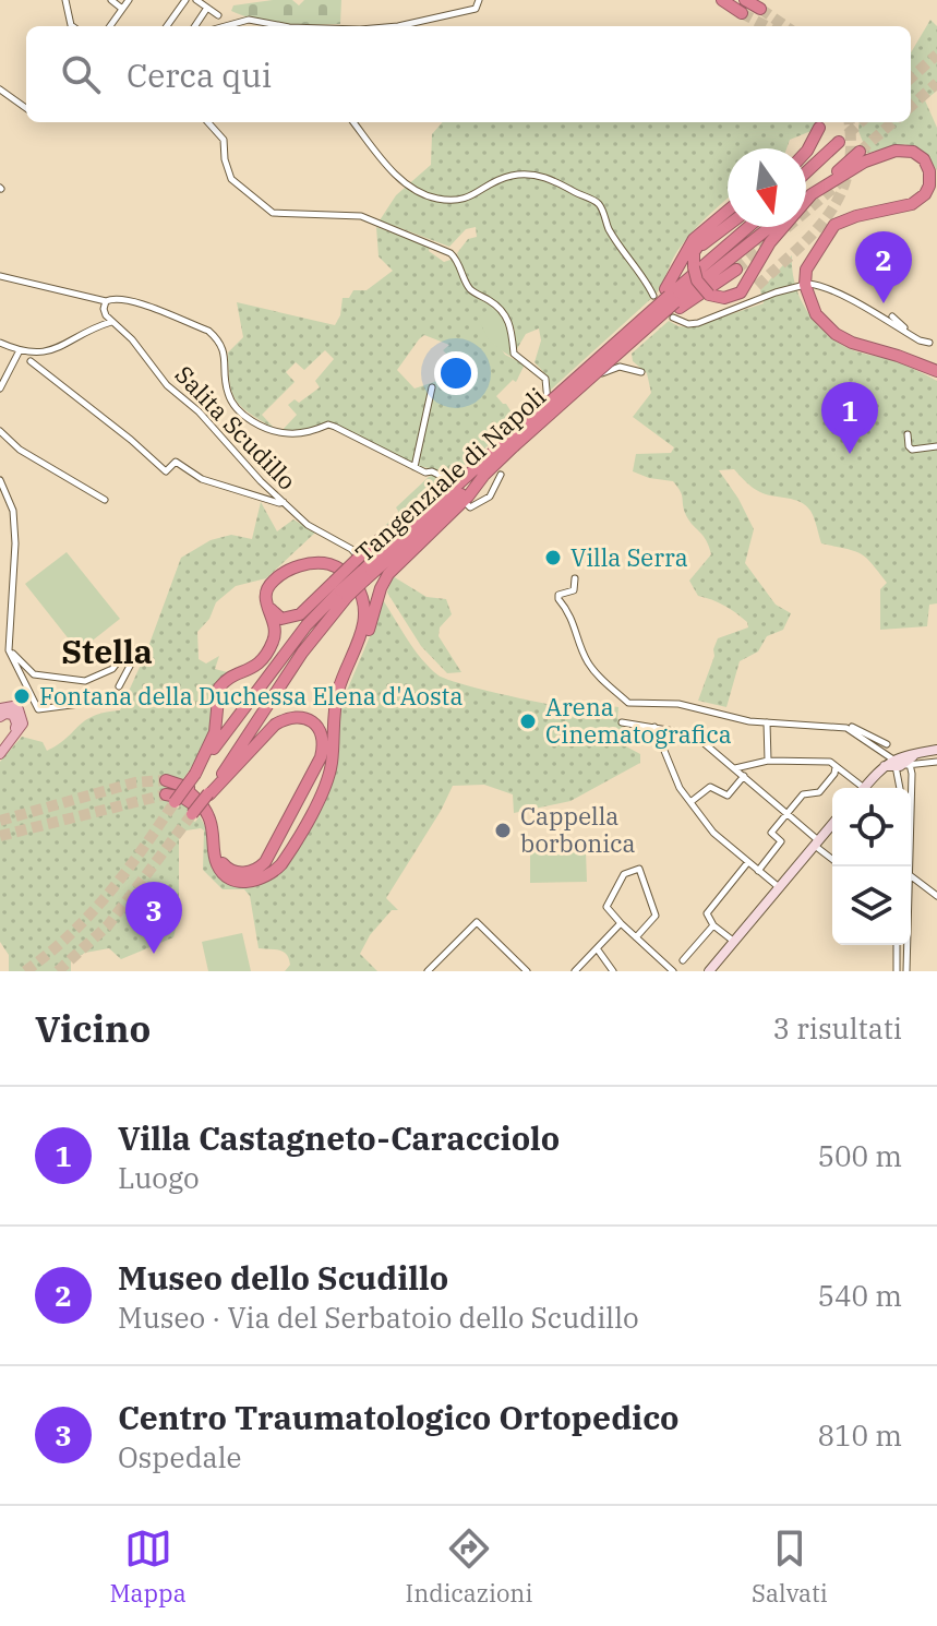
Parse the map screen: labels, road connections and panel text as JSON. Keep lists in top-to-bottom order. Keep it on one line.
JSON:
{"streets":{"highway":["Tangenziale di Napoli"],"street":["Salita Scudillo"]},"crossings":[["Salita Scudillo","Tangenziale di Napoli"]],"districts":["Stella"],"places":["Villa Serra","Fontana della Duchessa Elena d'Aosta","Arena Cinematografica","Cappella borbonica"],"north":"bottom","page":{"search":"Cerca qui","pins":["2","1","3"],"heading":["Vicino","3 risultati"],"list":[{"mark":"1","name":"Villa Castagneto-Caracciolo","note":"Luogo","value":"500 m"},{"mark":"2","name":"Museo dello Scudillo","note":"Museo · Via del Serbatoio dello Scudillo","value":"540 m"},{"mark":"3","name":"Centro Traumatologico Ortopedico","note":"Ospedale","value":"810 m"}],"nav":["Mappa","Indicazioni","Salvati"]}}
